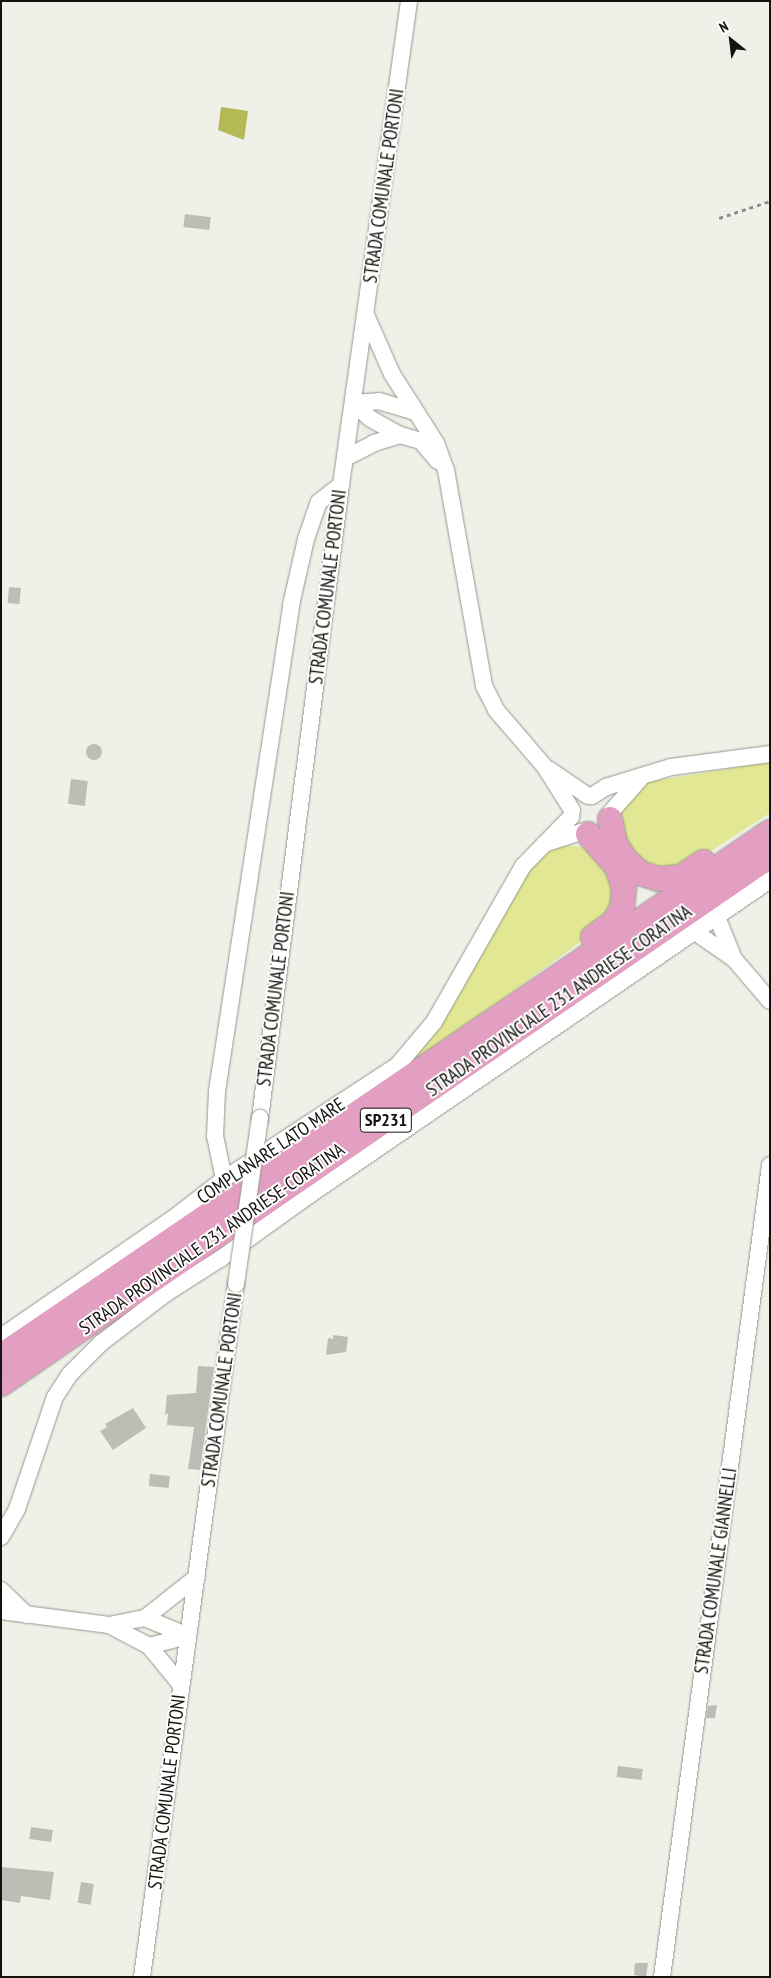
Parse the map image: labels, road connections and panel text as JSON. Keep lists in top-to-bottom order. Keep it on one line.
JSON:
{"streets":{"highway":["STRADA PROVINCIALE 231 ANDRIESE-CORATINA","SP231"],"street":["STRADA COMUNALE PORTONI","COMPLANARE LATO MARE","STRADA COMUNALE GIANNELLI"]},"north":"top left"}
